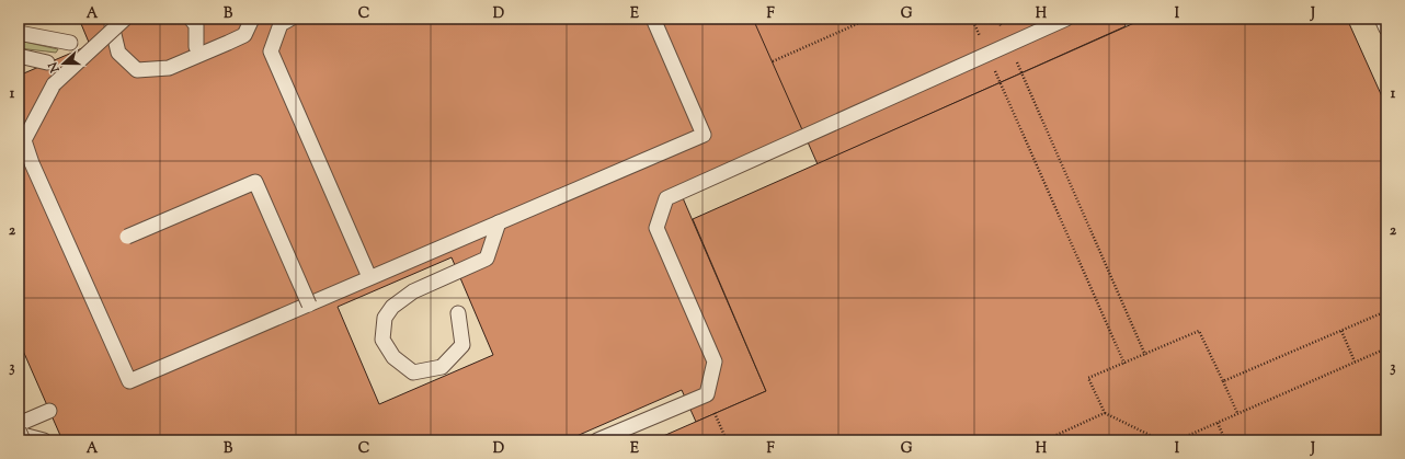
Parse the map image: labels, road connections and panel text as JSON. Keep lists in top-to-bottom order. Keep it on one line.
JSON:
{"north":"left","grid":{"columns":["A","B","C","D","E","F","G","H","I","J"],"rows":["1","2","3"]}}
